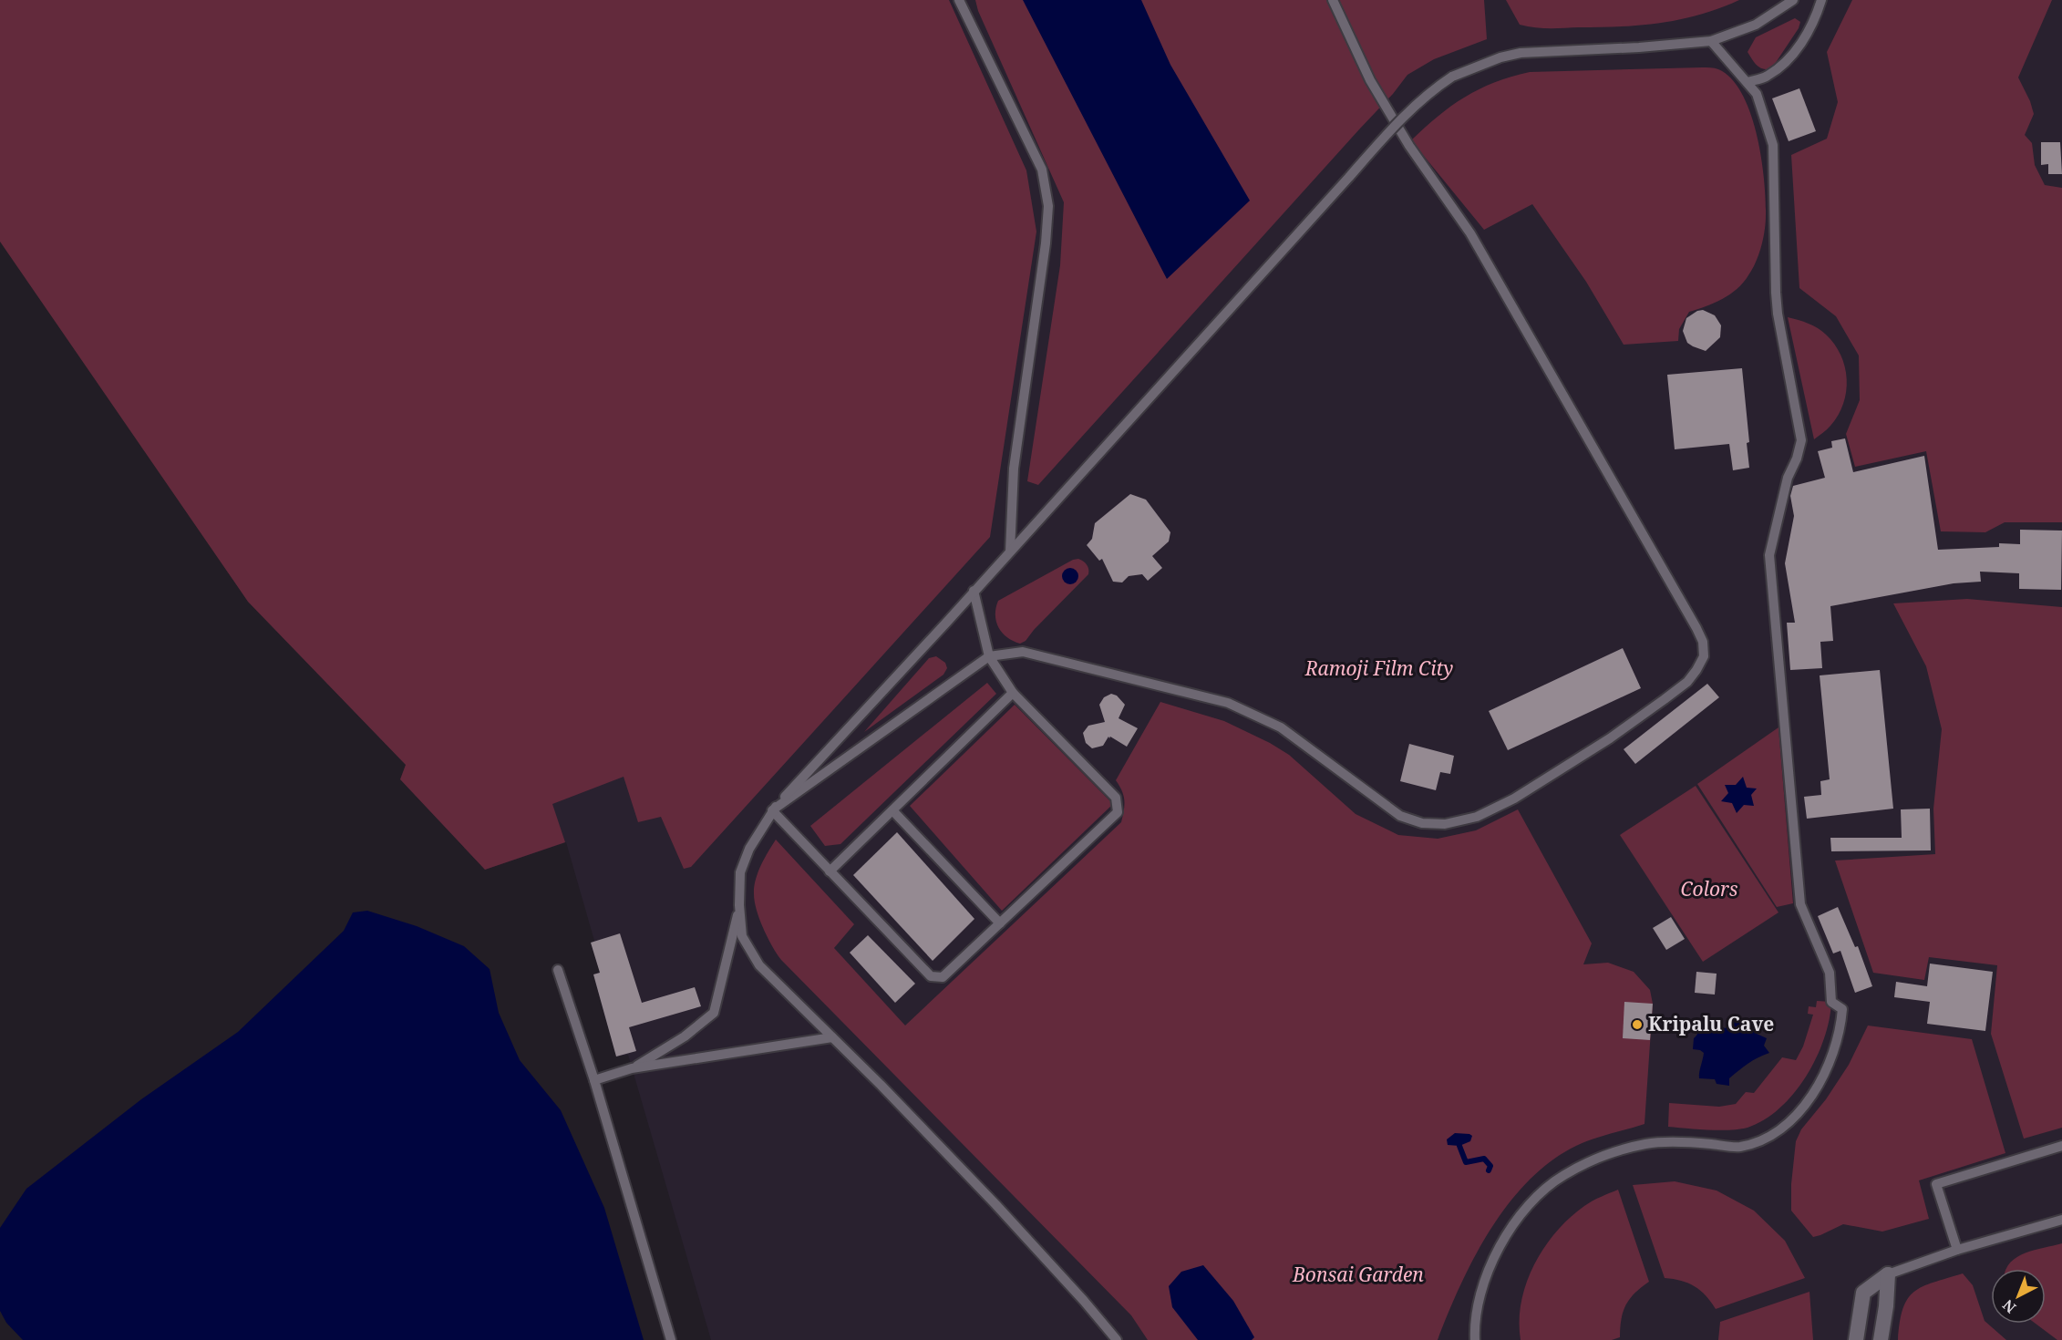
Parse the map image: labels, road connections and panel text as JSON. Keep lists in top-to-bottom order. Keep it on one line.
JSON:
{"parks":["Ramoji Film City","Colors","Bonsai Garden"],"places":["Kripalu Cave"],"north":"bottom left"}
